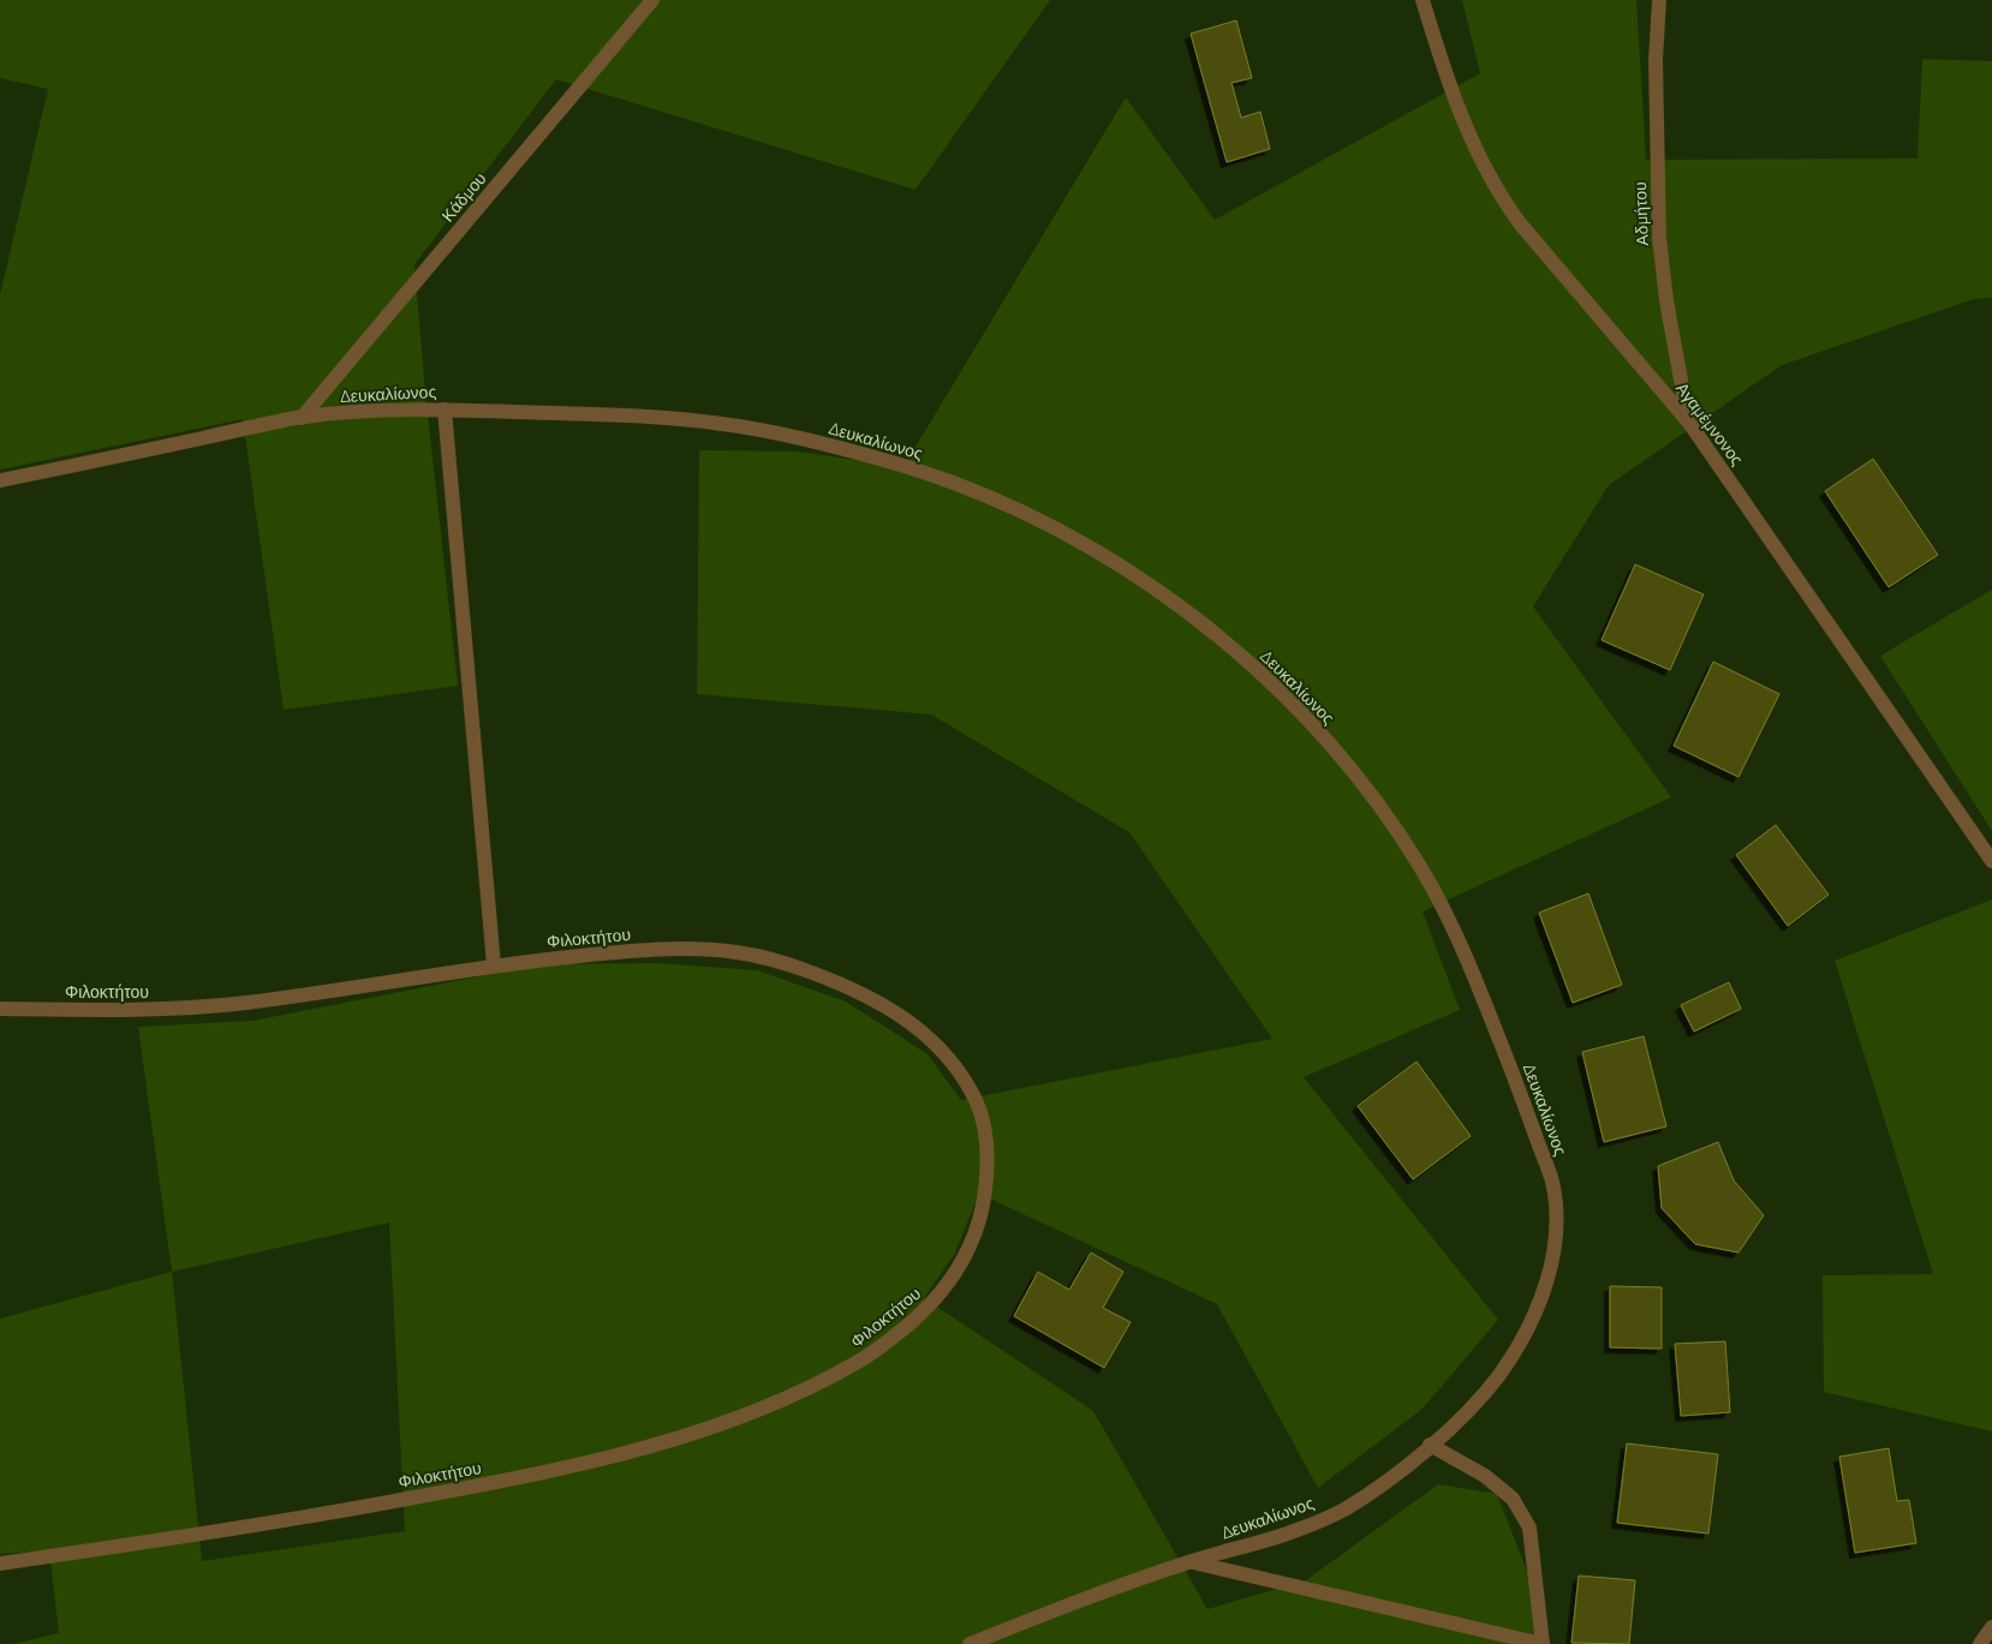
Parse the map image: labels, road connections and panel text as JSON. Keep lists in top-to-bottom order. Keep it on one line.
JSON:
{"streets":{"street":["Κάδμου","Αδμήτου","Δευκαλίωνος","Αγαμέμνονος","Φιλοκτήτου"]},"crossings":[["Κάδμου","Δευκαλίωνος"],["Αδμήτου","Αγαμέμνονος"]]}
